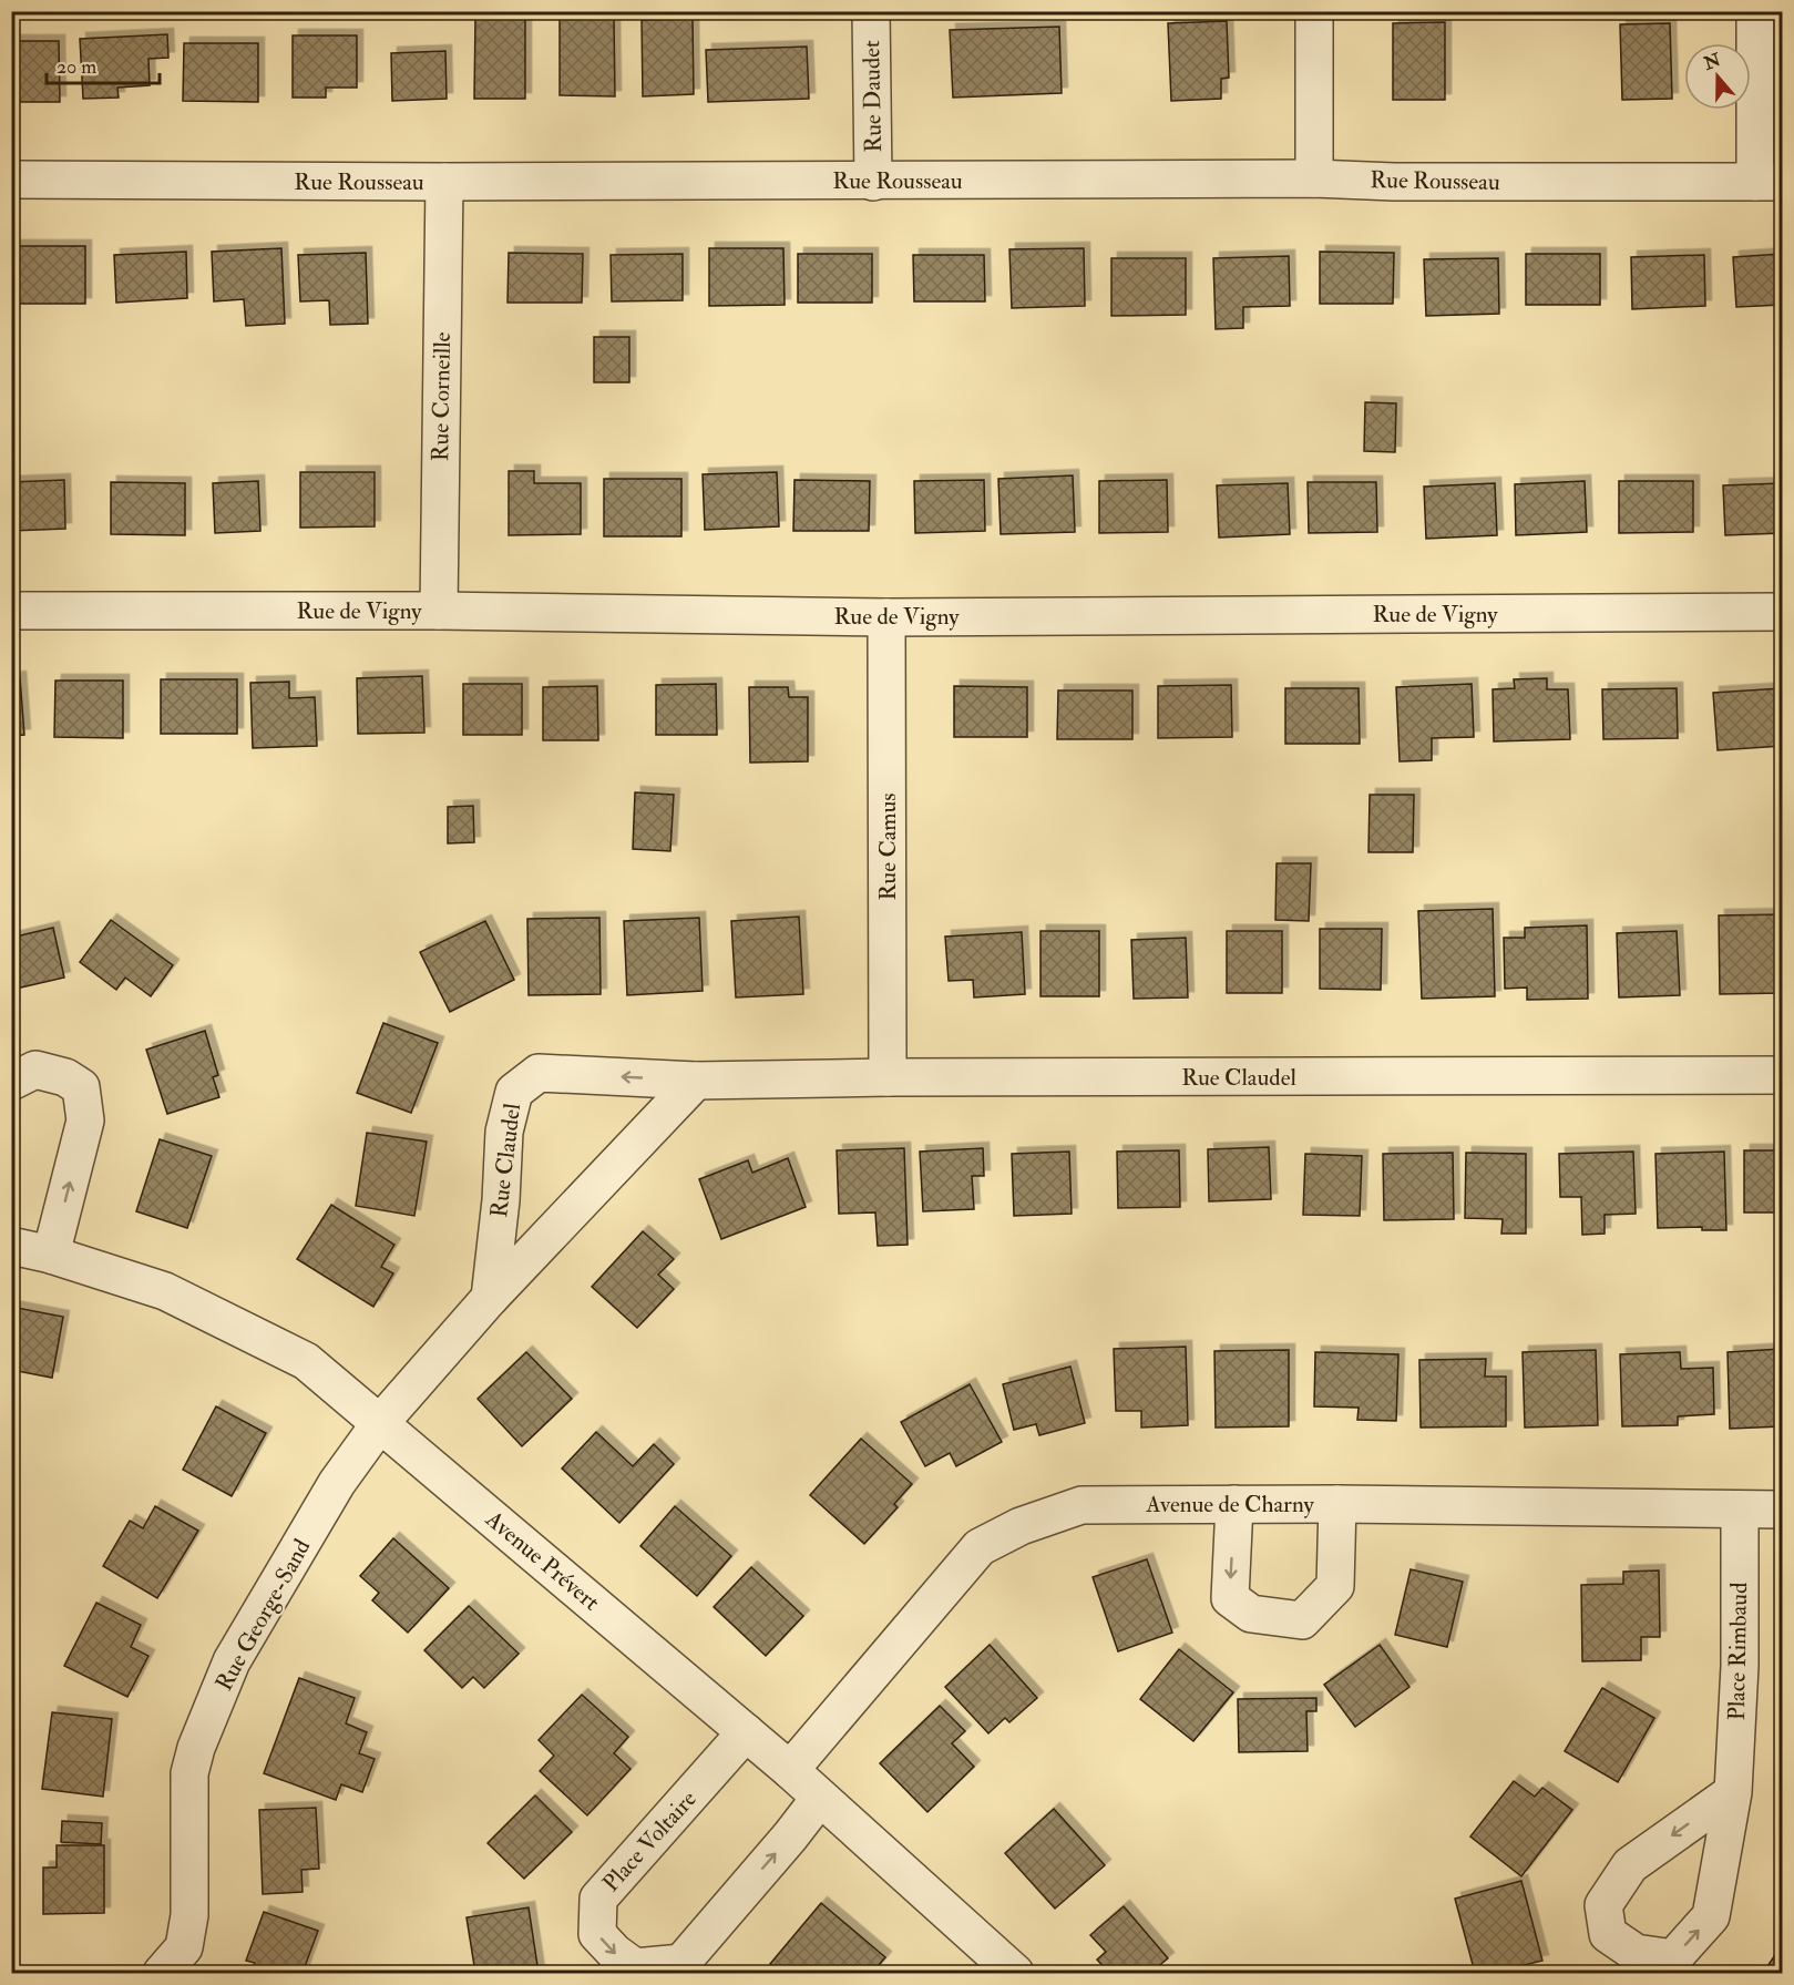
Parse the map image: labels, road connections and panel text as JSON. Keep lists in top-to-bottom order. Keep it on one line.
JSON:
{"streets":{"street":["Rue Daudet","Rue Rousseau","Rue Corneille","Rue de Vigny","Rue Camus","Rue Claudel","Avenue de Charny","Avenue Prévert","Rue George-Sand","Place Rimbaud","Place Voltaire"]},"crossings":[["Rue Daudet","Rue Rousseau"],["Rue Rousseau","Rue Corneille"],["Rue Corneille","Rue de Vigny"],["Rue de Vigny","Rue Camus"],["Rue Camus","Rue Claudel"],["Avenue de Charny","Avenue Prévert"],["Avenue de Charny","Place Rimbaud"],["Avenue Prévert","Rue George-Sand"],["Avenue Prévert","Place Voltaire"]],"scale_bar":"20 m","north":"top"}
